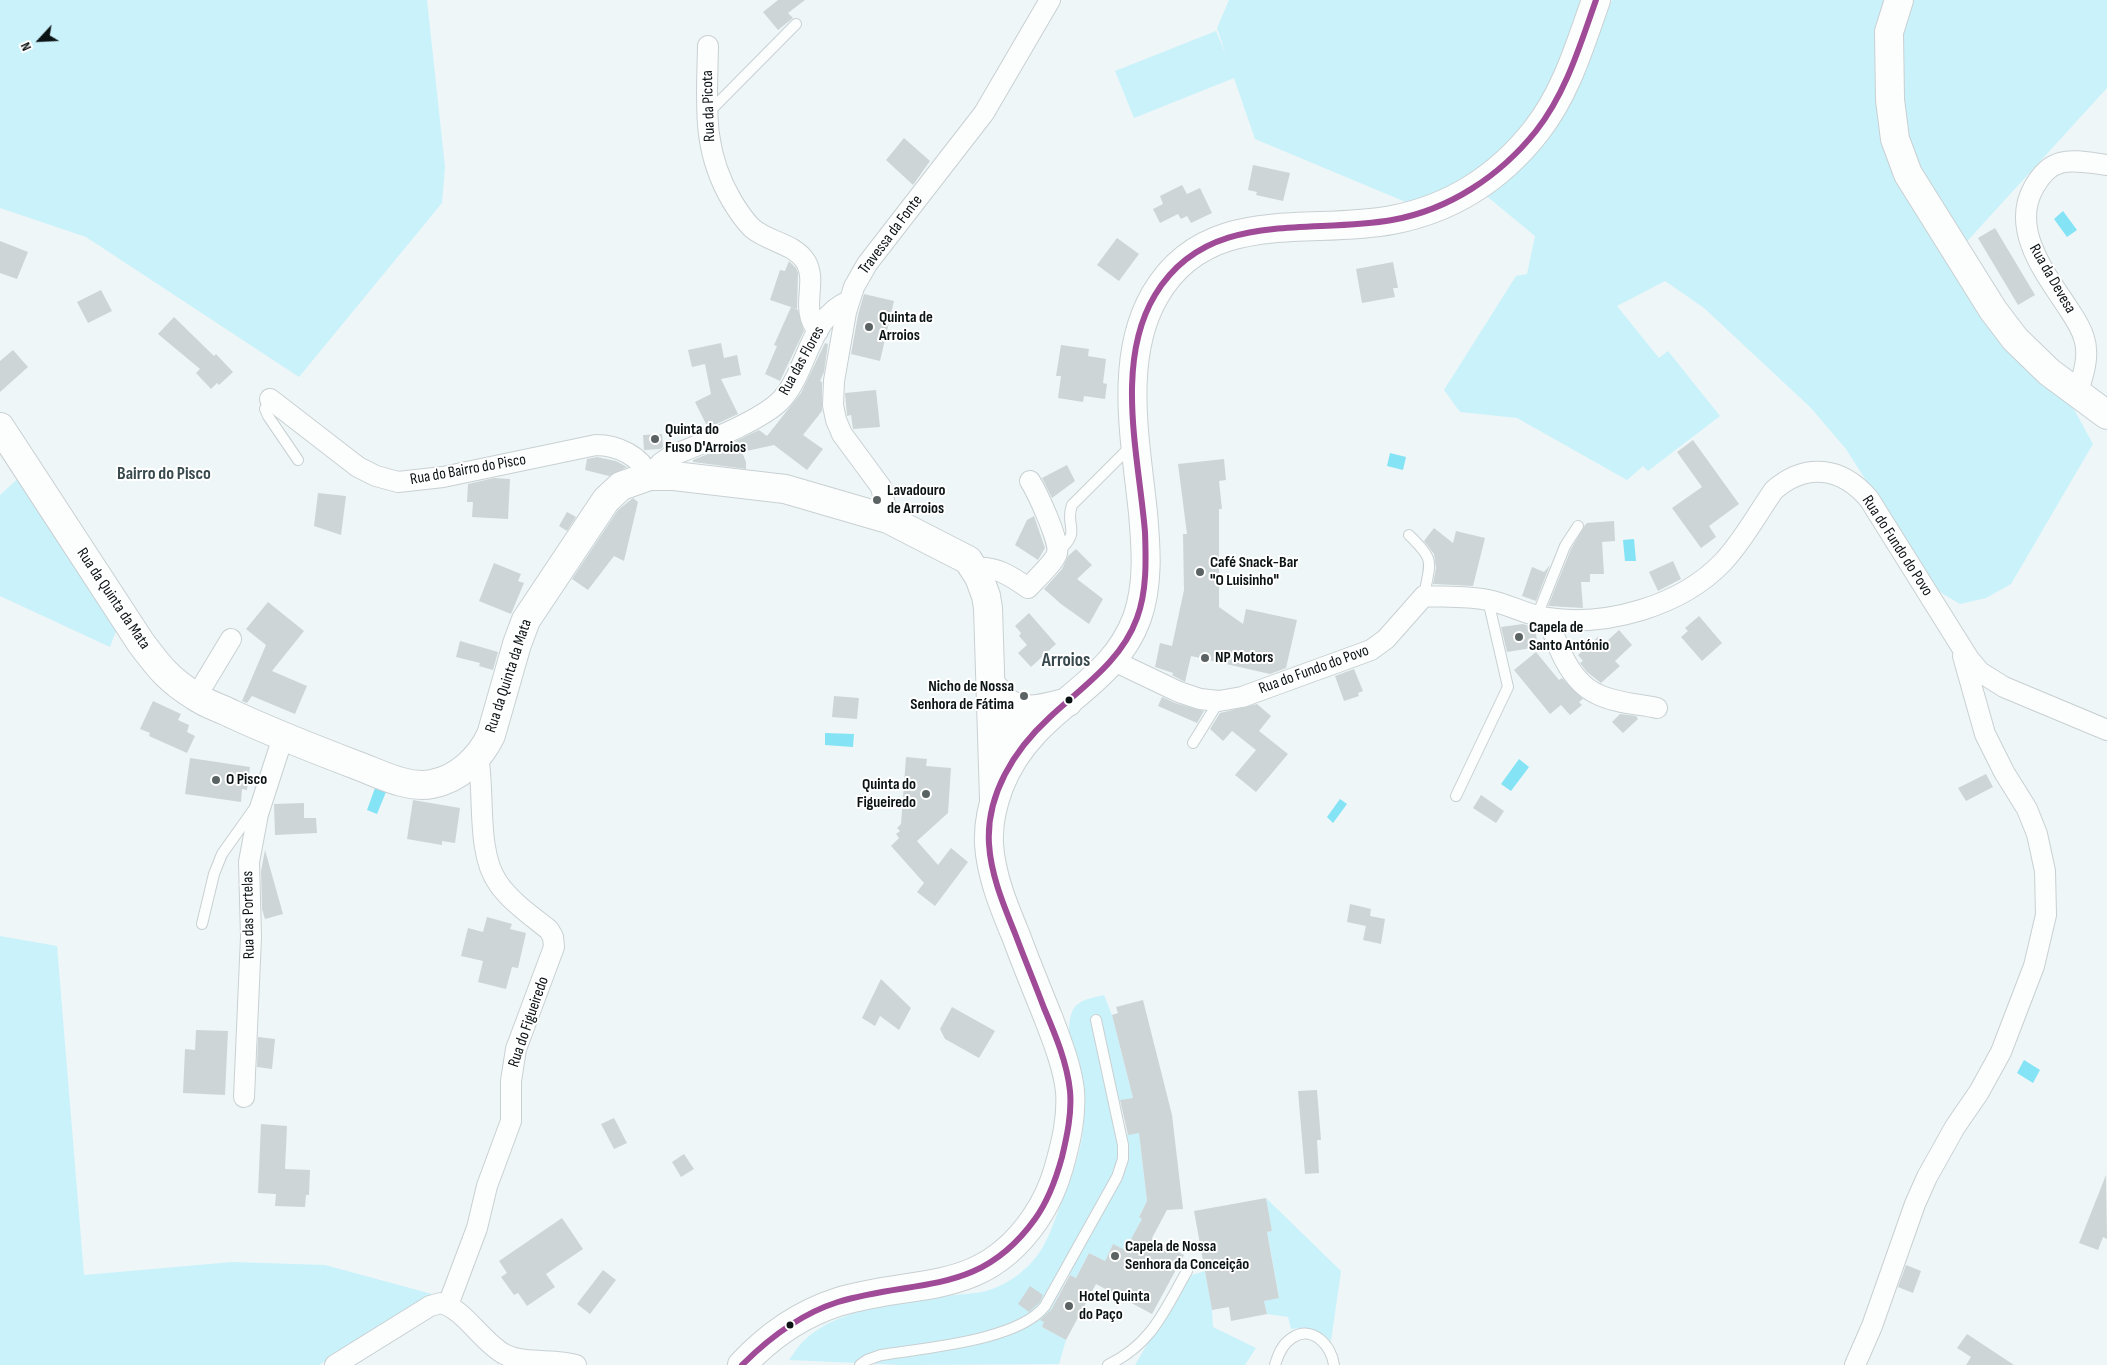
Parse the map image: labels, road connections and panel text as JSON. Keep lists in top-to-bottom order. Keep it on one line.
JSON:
{"streets":{"street":["Rua da Picota","Travessa da Fonte","Rua da Devesa","Rua das Flores","Rua do Bairro do Pisco","Rua do Fundo do Povo","Rua da Quinta da Mata","Rua das Portelas","Rua do Figueiredo"]},"crossings":[["Rua da Picota","Rua das Flores"],["Travessa da Fonte","Rua das Flores"],["Travessa da Fonte","Rua da Quinta da Mata"],["Rua das Flores","Rua do Bairro do Pisco"],["Rua das Flores","Rua da Quinta da Mata"],["Rua do Bairro do Pisco","Rua da Quinta da Mata"],["Rua da Quinta da Mata","Rua das Portelas"],["Rua da Quinta da Mata","Rua do Figueiredo"]],"districts":["Bairro do Pisco","Arroios"],"places":["Quinta de Arroios","Quinta do Fuso D'Arroios","Lavadouro de Arroios","Café Snack-Bar \"O Luisinho\"","Capela de Santo António","NP Motors","Nicho de Nossa Senhora de Fátima","O Pisco","Quinta do Figueiredo","Capela de Nossa Senhora da Conceição","Hotel Quinta do Paço"],"north":"bottom left"}
